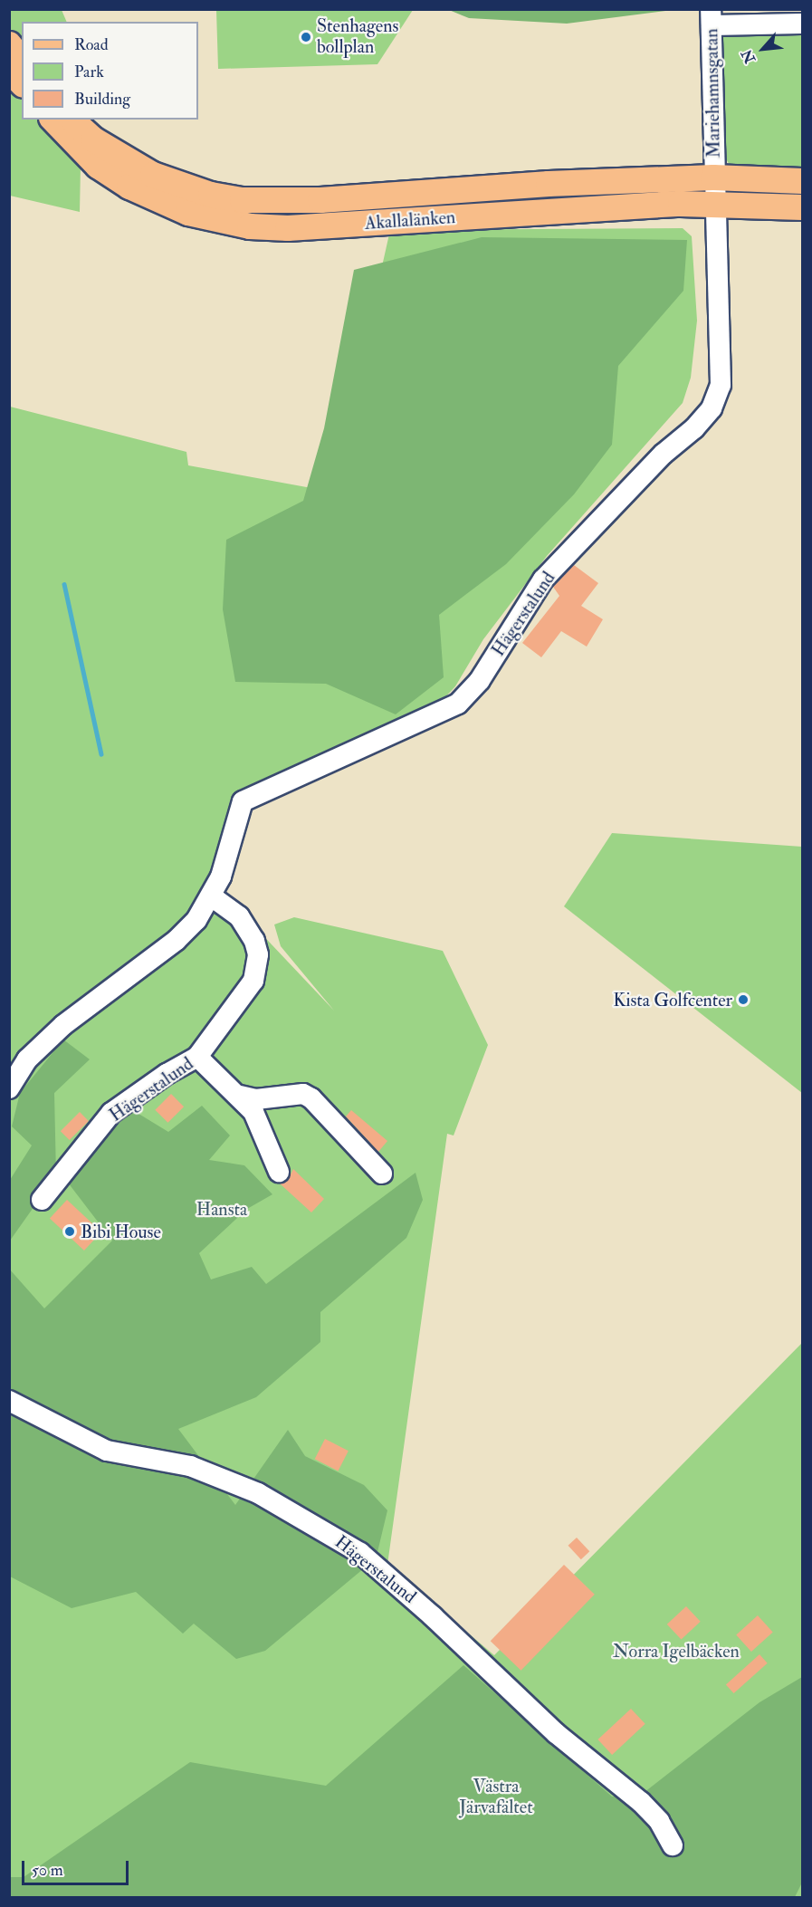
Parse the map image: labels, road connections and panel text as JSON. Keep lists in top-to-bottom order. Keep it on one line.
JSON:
{"streets":{"main road":["Akallalänken"],"street":["Mariehamnsgatan","Hägerstalund"]},"crossings":[["Mariehamnsgatan","Akallalänken"],["Mariehamnsgatan","Hägerstalund"],["Akallalänken","Hägerstalund"]],"parks":["Hansta","Norra Igelbäcken","Västra Järvafältet"],"places":["Stenhagens bollplan","Kista Golfcenter","Bibi House"],"legend":["Road","Park","Building"],"scale_bar":"50 m","north":"bottom left"}
